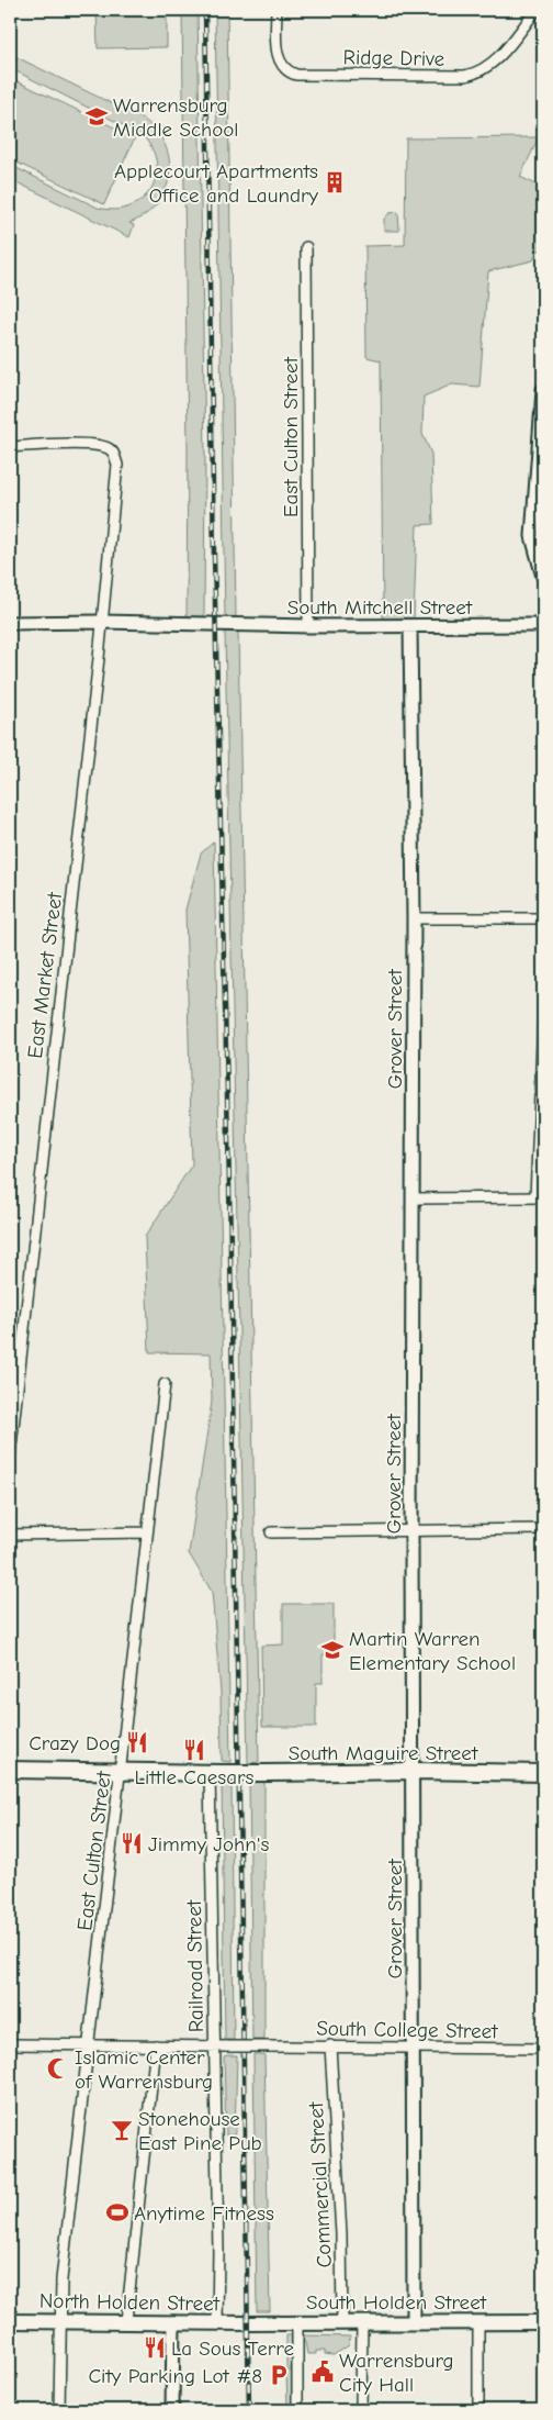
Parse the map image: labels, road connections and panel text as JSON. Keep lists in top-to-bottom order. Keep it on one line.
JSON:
{"streets":{"main road":["South Maguire Street","North Holden Street","South Holden Street"],"street":["Ridge Drive","East Culton Street","South Mitchell Street","East Market Street","Grover Street","Railroad Street","South College Street","Commercial Street"]},"crossings":[["East Culton Street","South Mitchell Street"],["East Culton Street","South Maguire Street"],["East Culton Street","South College Street"],["East Culton Street","North Holden Street"],["South Mitchell Street","East Market Street"],["South Mitchell Street","Grover Street"],["Grover Street","South Maguire Street"],["Grover Street","South College Street"],["Grover Street","South Holden Street"],["South Maguire Street","Railroad Street"],["Railroad Street","South College Street"],["Railroad Street","North Holden Street"],["South College Street","Commercial Street"],["Commercial Street","South Holden Street"],["North Holden Street","South Holden Street"]],"places":{"school or university":["Warrensburg Middle School","Martin Warren Elementary School"],"building":["Applecourt Apartments Office and Laundry"],"restaurant":["Crazy Dog","Little Caesars","Jimmy John's","La Sous Terre"],"mosque":["Islamic Center of Warrensburg"],"bar":["Stonehouse East Pine Pub"],"sports":["Anytime Fitness"],"public building":["Warrensburg City Hall"],"parking":["City Parking Lot #8"]}}
